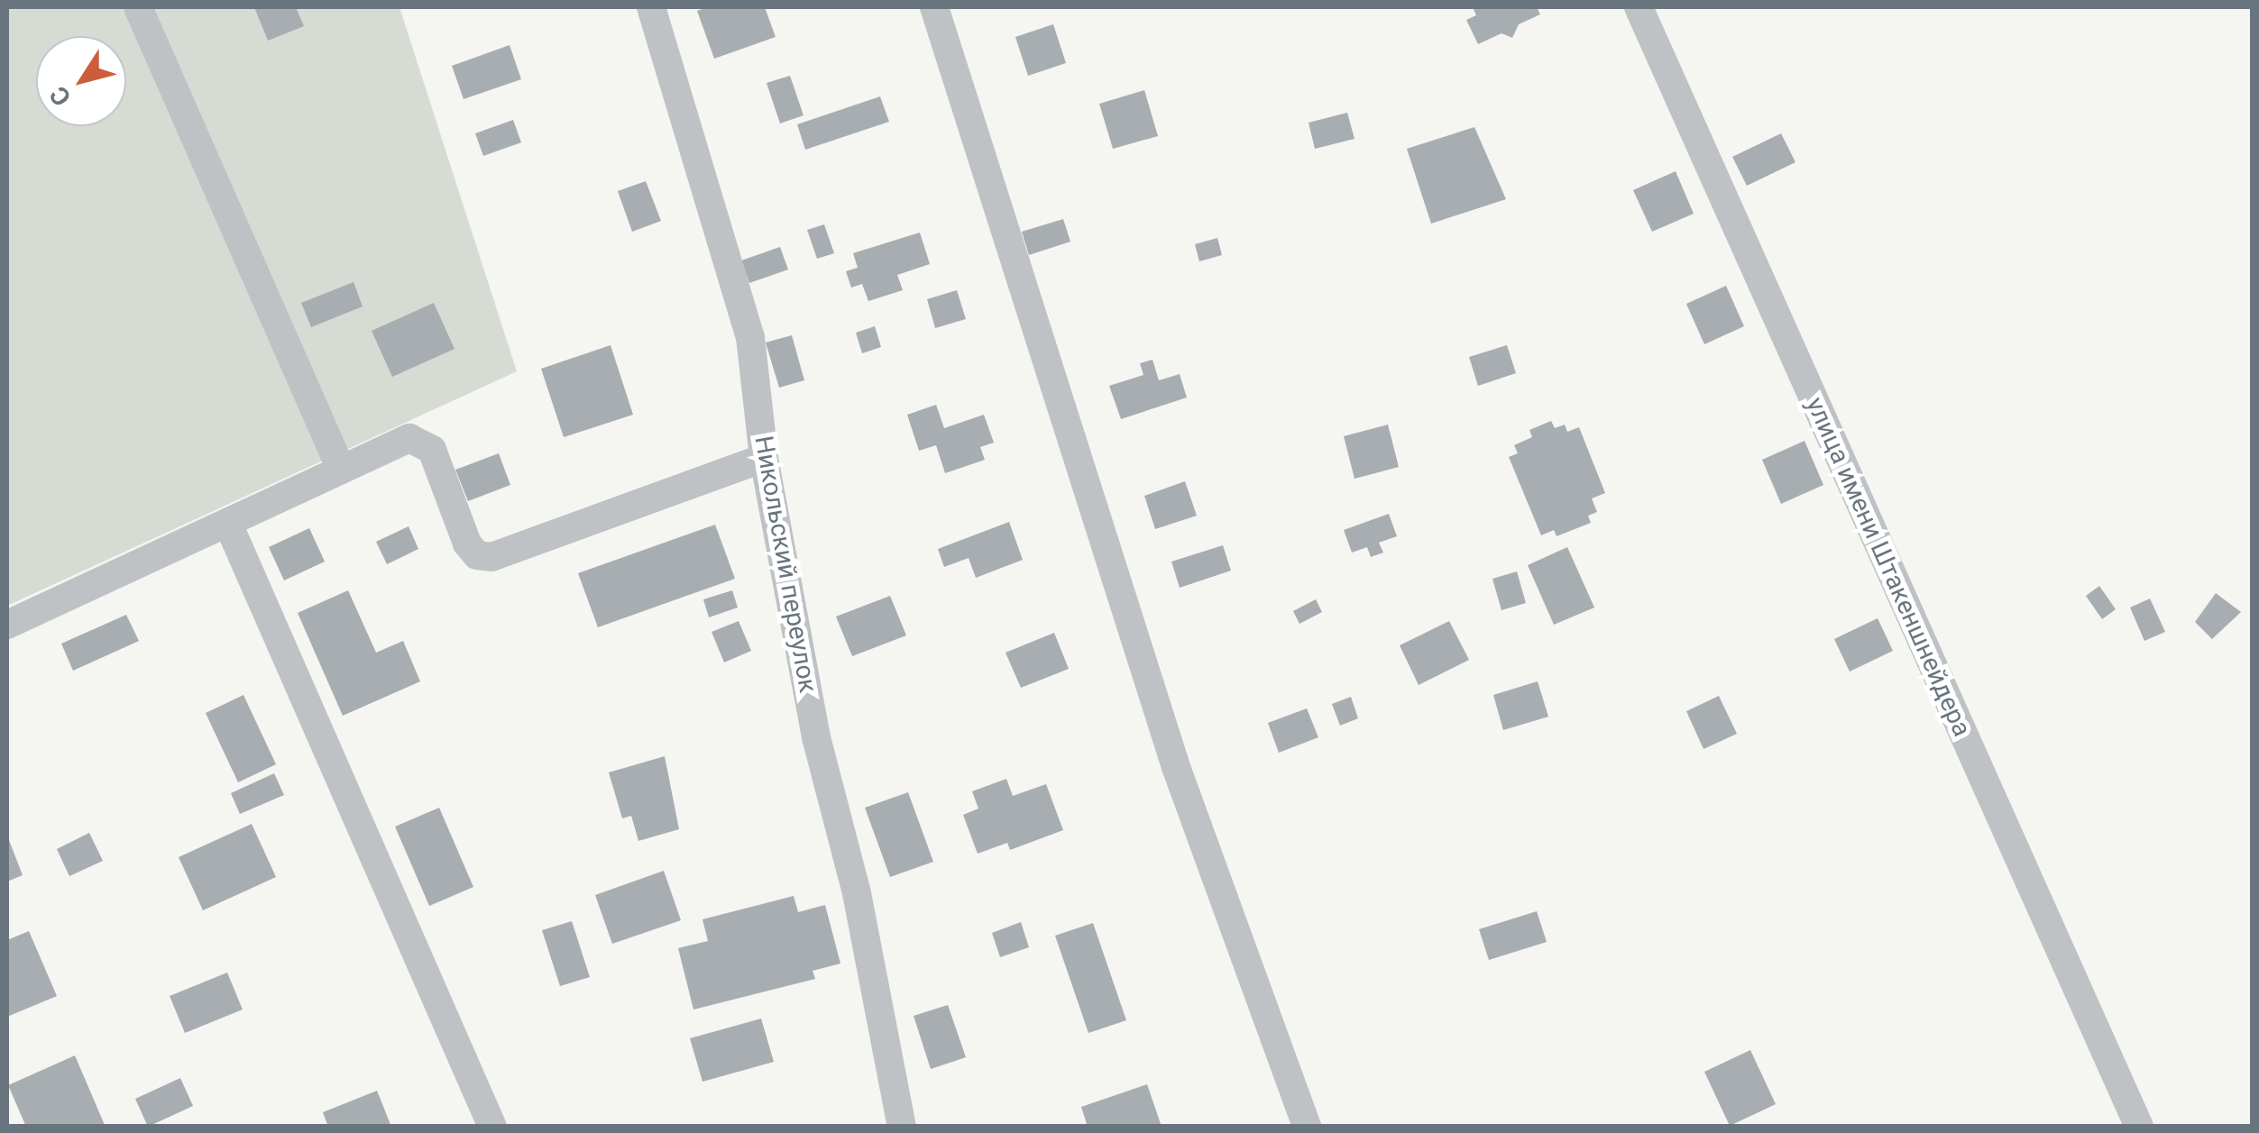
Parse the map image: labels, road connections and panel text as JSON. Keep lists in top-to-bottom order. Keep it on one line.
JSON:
{"streets":{"street":["Никольский переулок","улица имени Штакеншнейдера"]},"north":"bottom left"}
